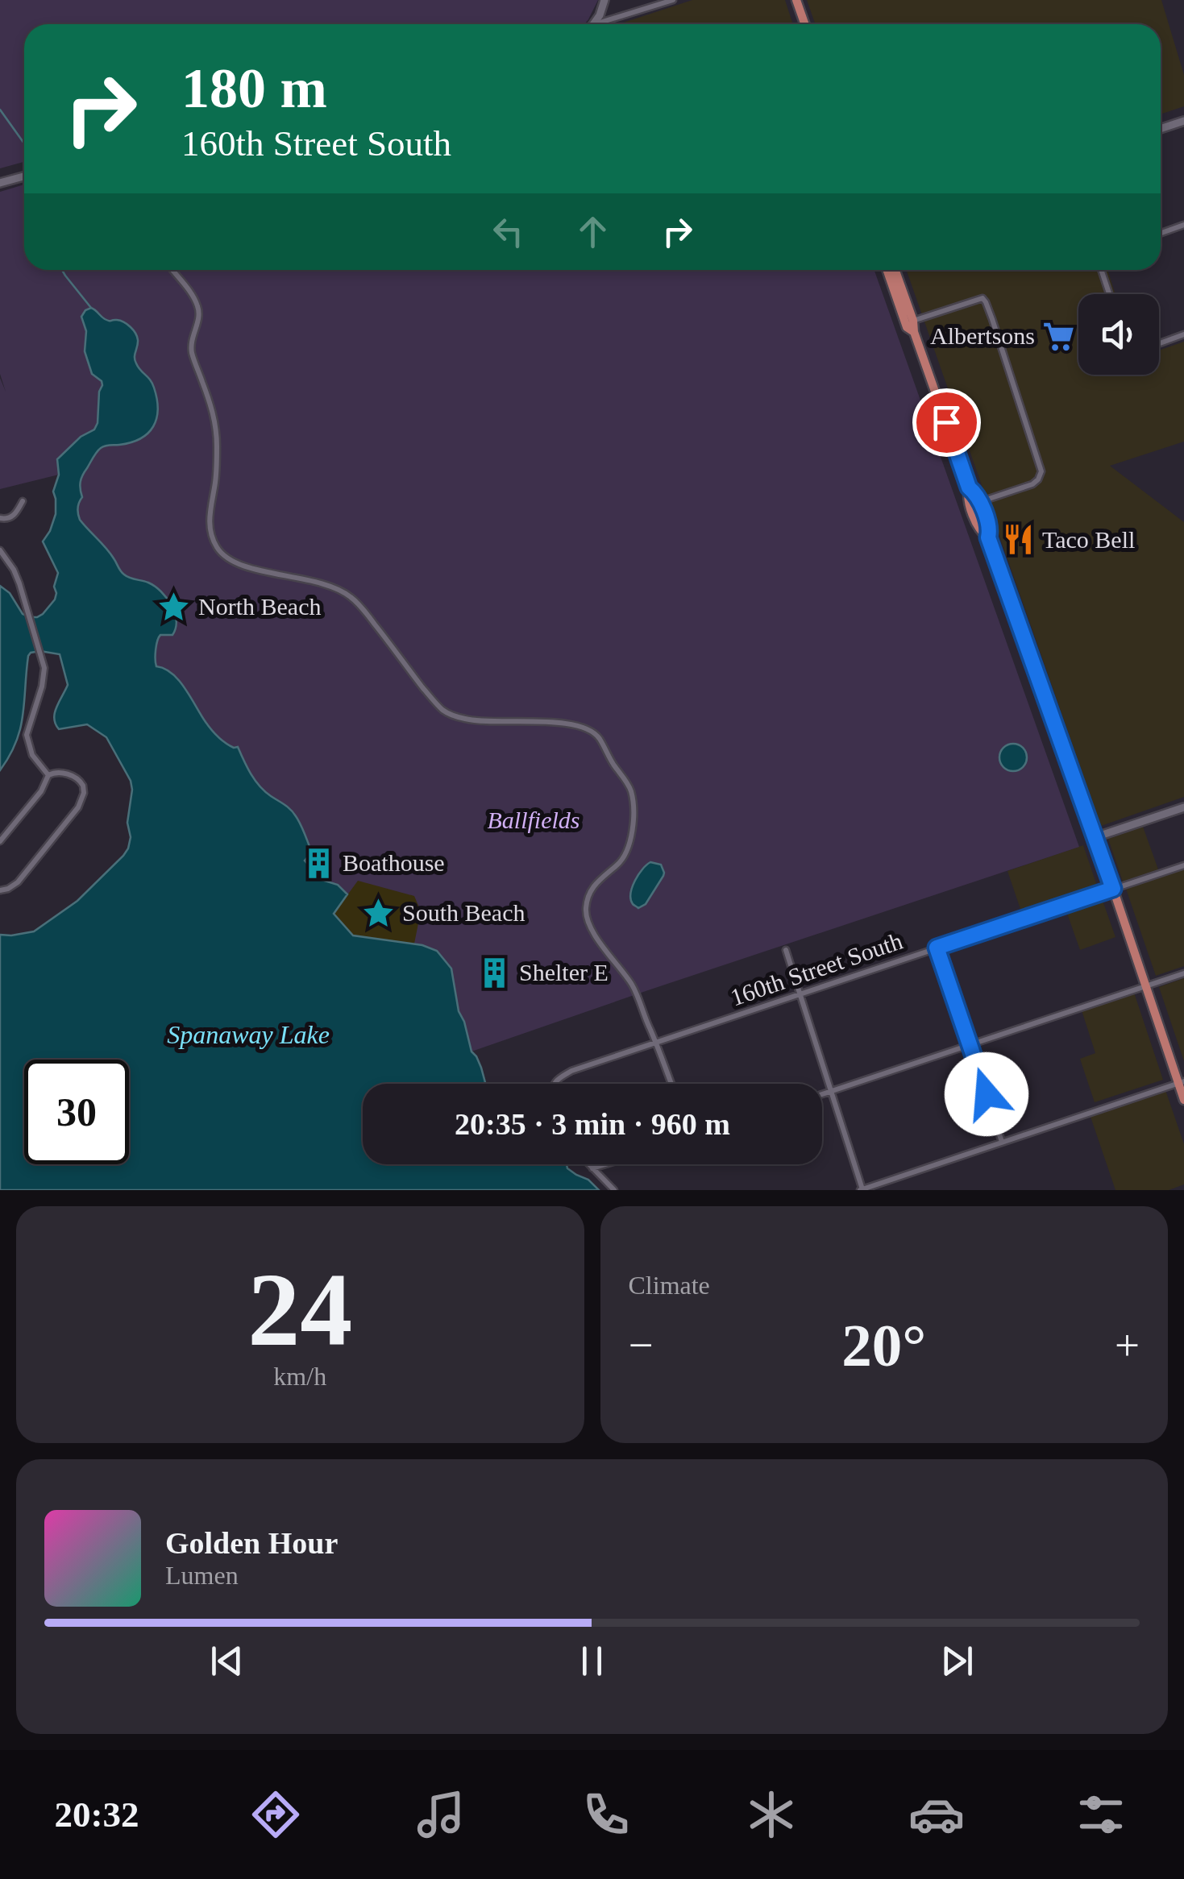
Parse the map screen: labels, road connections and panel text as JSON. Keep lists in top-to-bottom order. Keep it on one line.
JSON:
{"streets":{"street":["160th Street South"]},"water":["Spanaway Lake"],"parks":["Ballfields"],"places":{"supermarket":["Albertsons"],"restaurant":["Taco Bell"],"place":["North Beach","South Beach"],"building":["Boathouse","Shelter E"]},"page":{"turn":["180 m","160th Street South"],"limit":"30","trip":"20:35 · 3 min · 960 m","tile":[["24","km/h"],"Climate"],"heat":["−","20°","+"],"song":["Golden Hour","Lumen"],"tabs":"20:32"}}
